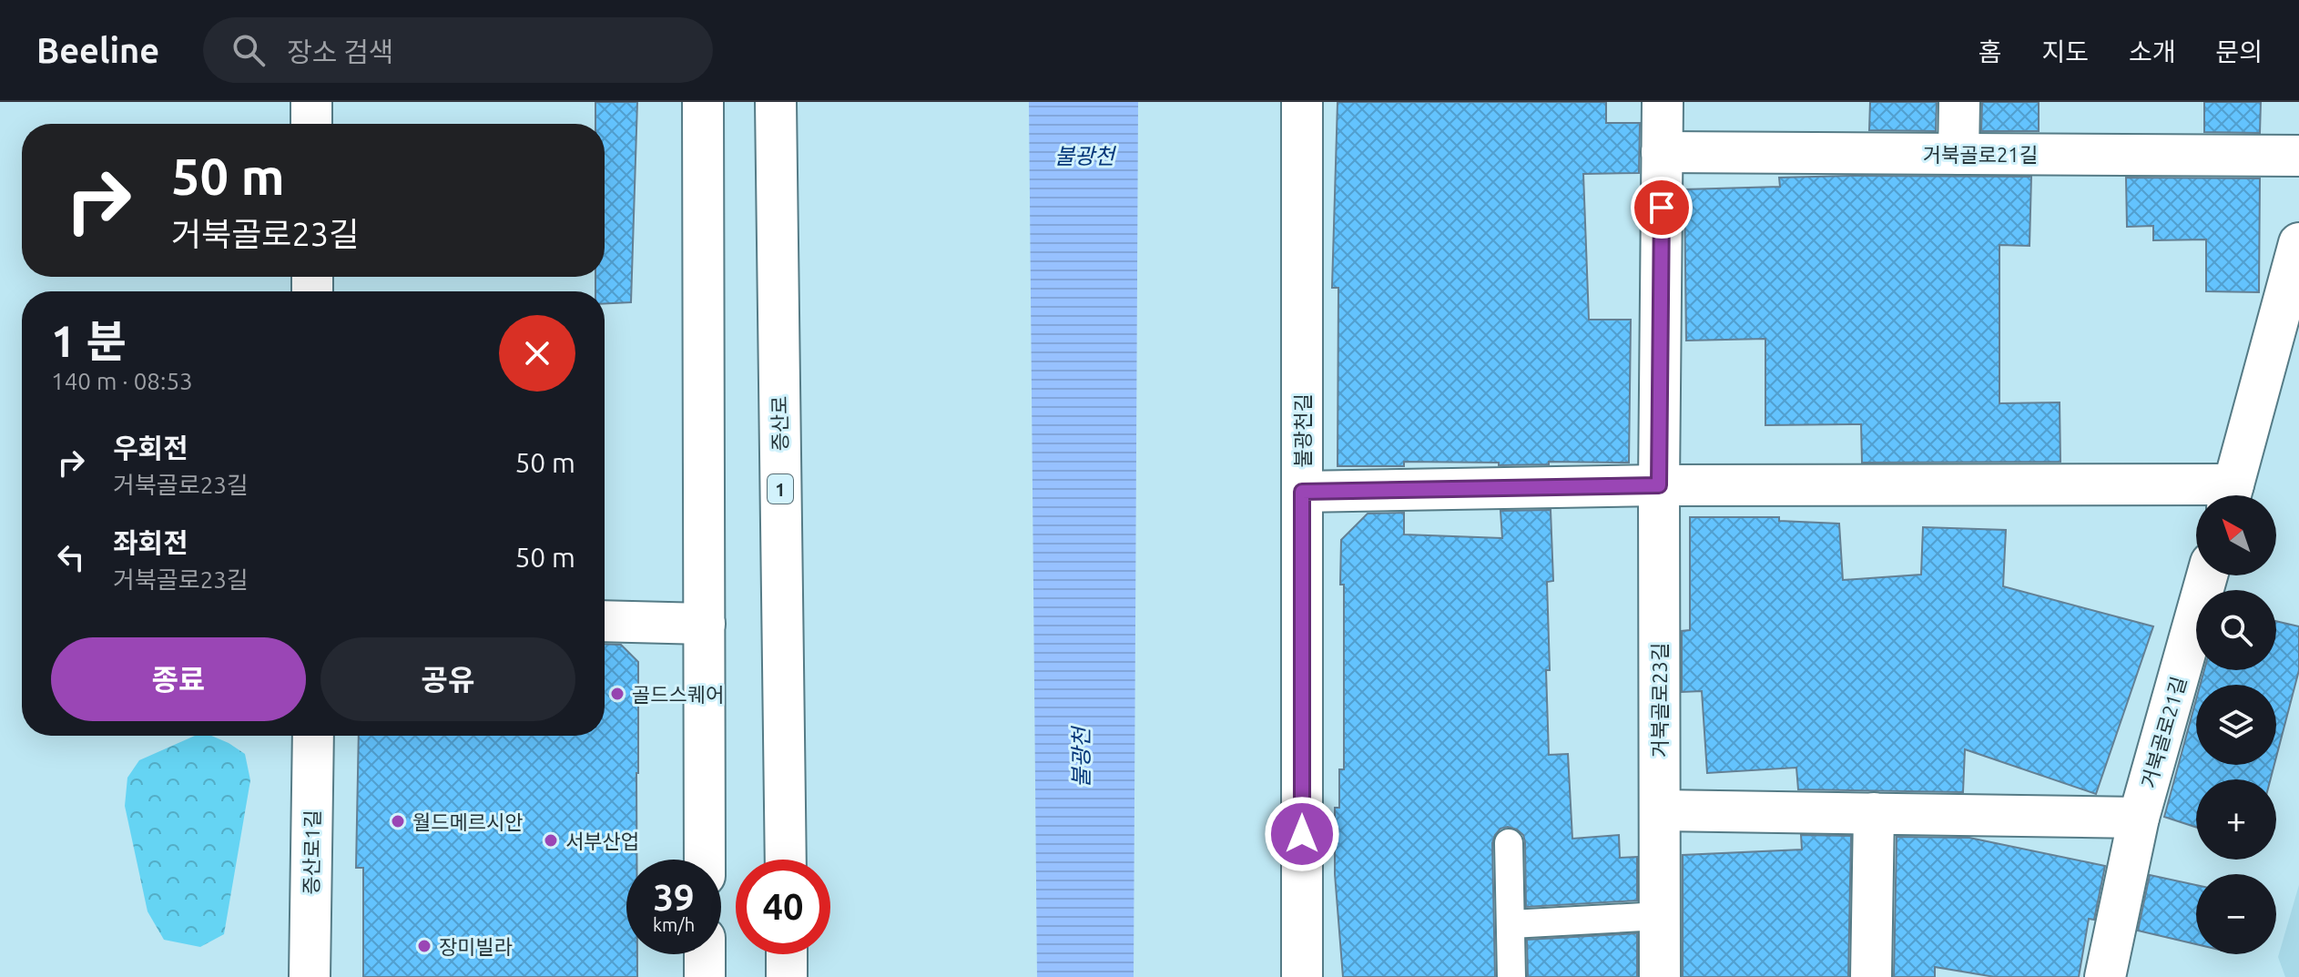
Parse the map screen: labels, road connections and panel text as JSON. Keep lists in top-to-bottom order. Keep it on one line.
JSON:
{"streets":{"street":["거북골로21길","증산로","불광천길","1","거북골로23길","증산로1길"]},"crossings":[["거북골로21길","거북골로23길"]],"water":["불광천"],"places":["골드스퀘어","월드메르시안","서부산업","장미빌라"],"north":"top left","page":{"header":"Beeline","search":"장소 검색","nav":["홈","지도","소개","문의"],"turn":["50 m","거북골로23길"],"heading":["1 분","140 m · 08:53"],"list":[{"name":"우회전","note":"거북골로23길","value":"50 m"},{"name":"좌회전","note":"거북골로23길","value":"50 m"}],"map_buttons":["+","−"],"buttons":["종료","공유"],"speed":"39 km/h","limit":"40"}}
